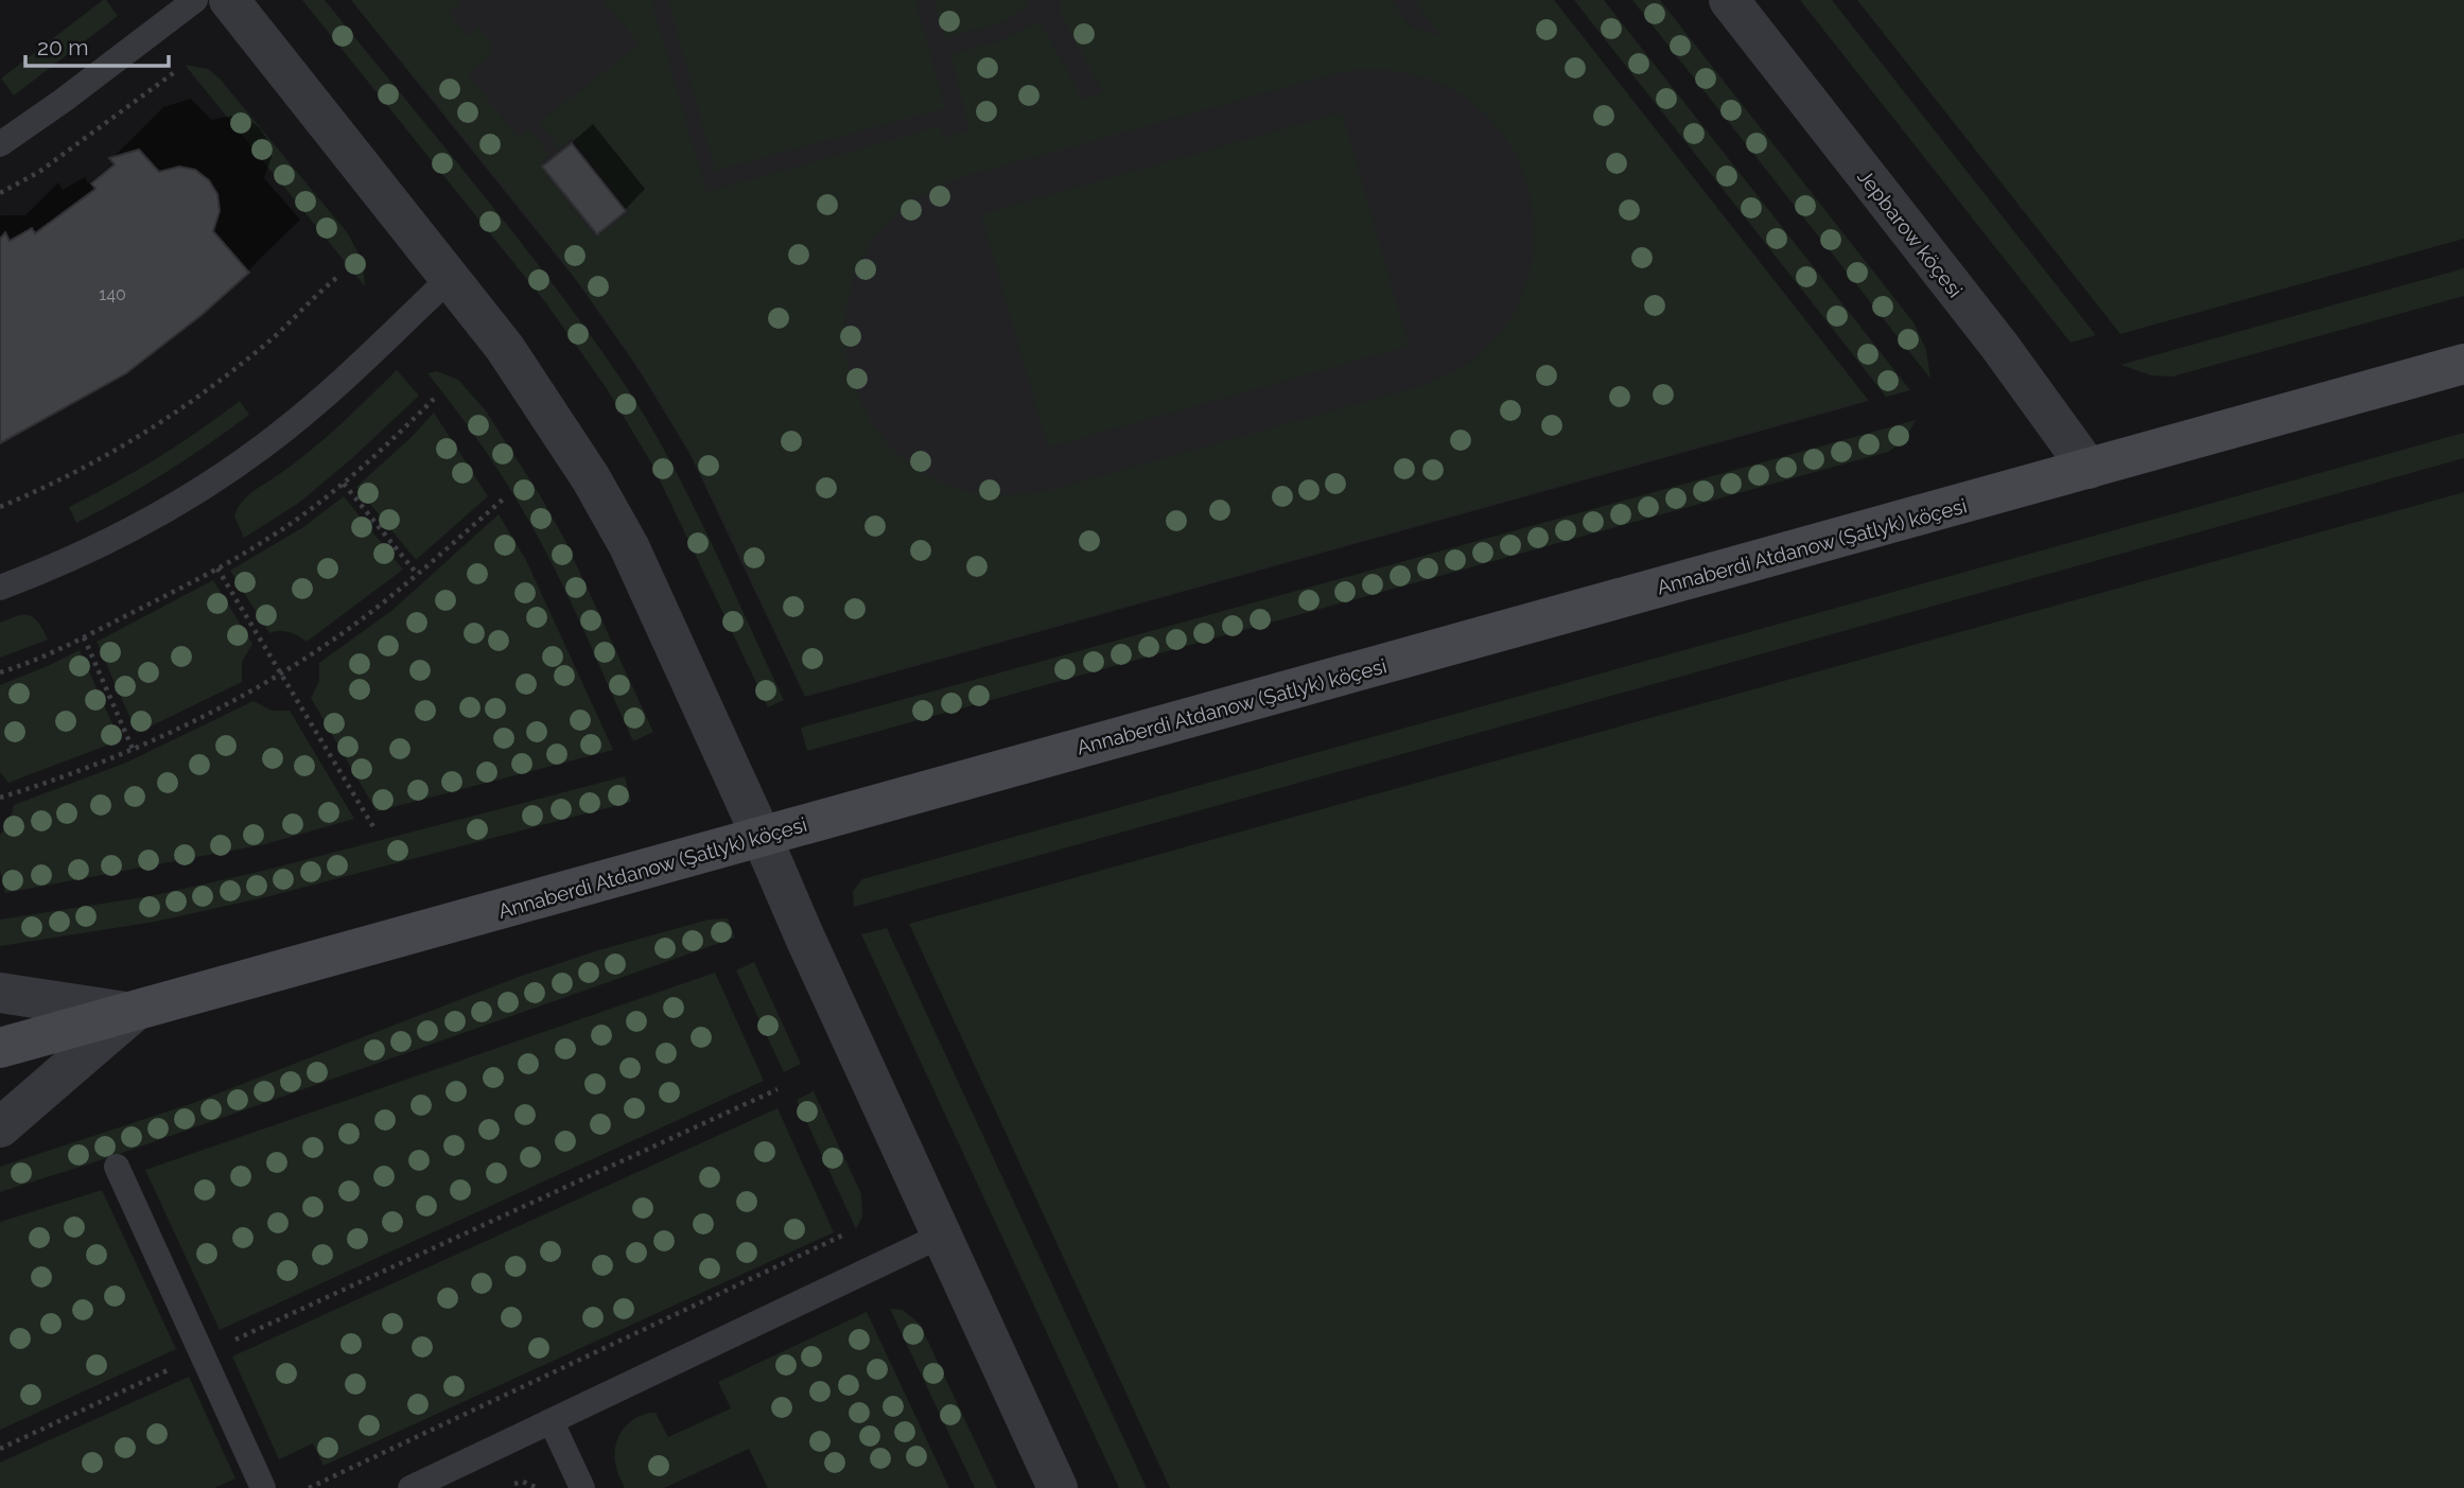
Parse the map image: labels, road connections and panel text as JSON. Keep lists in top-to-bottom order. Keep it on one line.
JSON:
{"streets":{"street":["Jepbarow köçesi","Annaberdi Atdanow (Şatlyk) köçesi"]},"crossings":[["Jepbarow köçesi","Annaberdi Atdanow (Şatlyk) köçesi"]],"house_numbers":["140"],"scale_bar":"20 m"}
